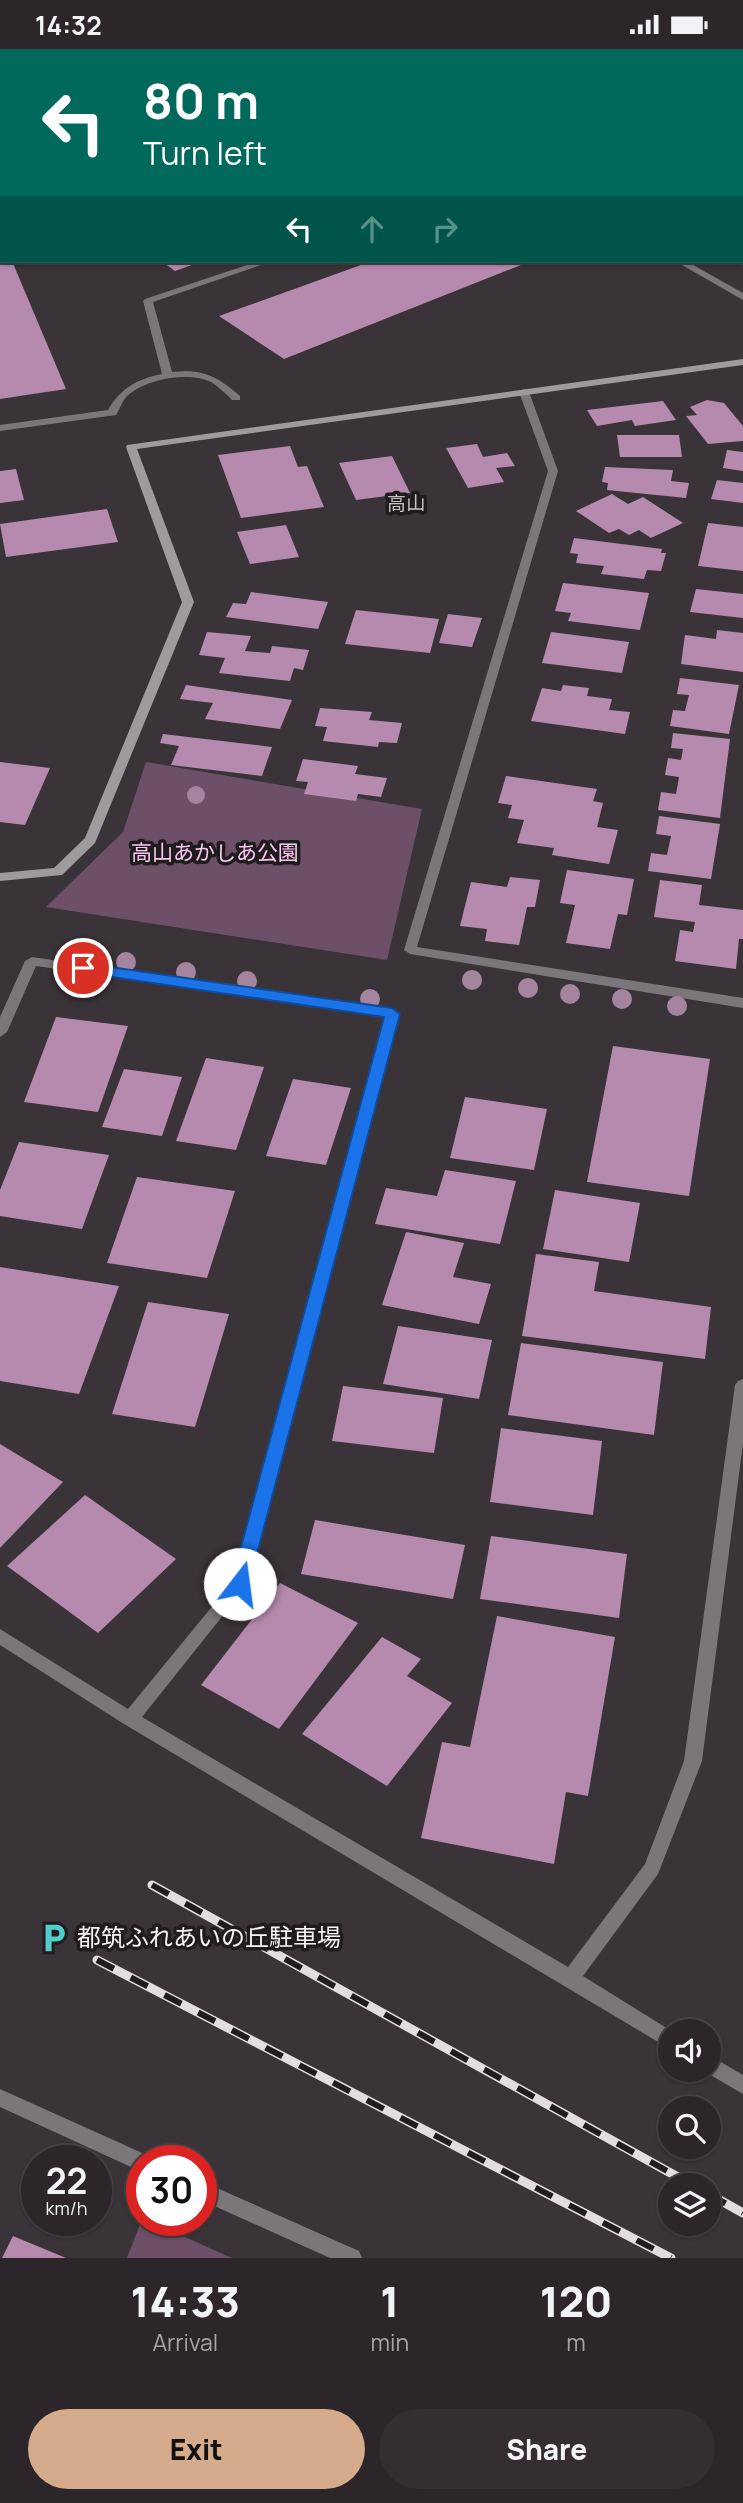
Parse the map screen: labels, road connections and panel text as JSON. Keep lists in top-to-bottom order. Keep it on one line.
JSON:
{"districts":["高山"],"parks":["高山あかしあ公園"],"places":{"parking":["都筑ふれあいの丘駐車場"]},"page":{"status":"14:32","turn":["80 m","Turn left"],"speed":"22 km/h","limit":"30","eta":["14:33","Arrival","1","min","120","m"],"buttons":["Exit","Share"]}}
